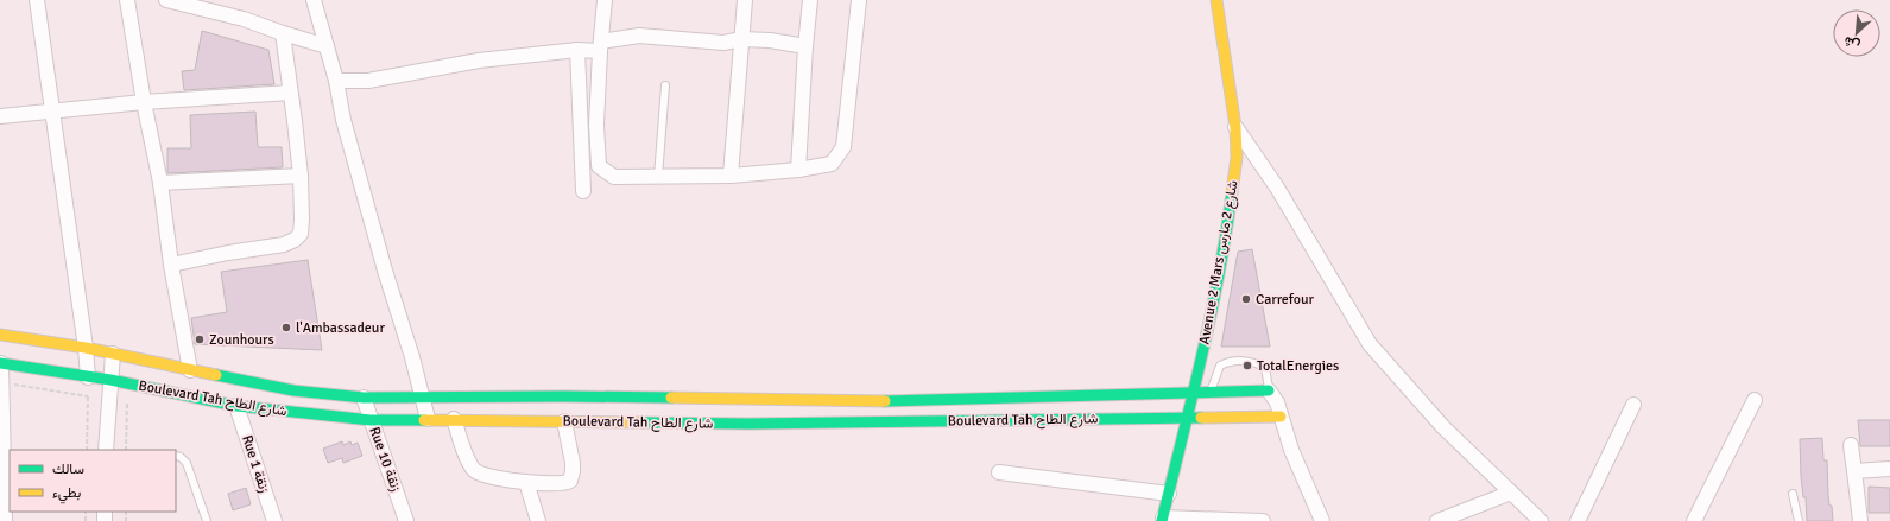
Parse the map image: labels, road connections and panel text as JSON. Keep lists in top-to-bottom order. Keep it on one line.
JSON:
{"streets":{"street":["Avenue 2 Mars شارع 2 مارس","Boulevard Tah شارع الطاح","Rue 10 زنقة","Rue 1 زنقة"]},"crossings":[["Avenue 2 Mars شارع 2 مارس","Boulevard Tah شارع الطاح"],["Boulevard Tah شارع الطاح","Rue 10 زنقة"],["Boulevard Tah شارع الطاح","Rue 1 زنقة"]],"places":["Carrefour","l'Ambassadeur","Zounhours","TotalEnergies"],"legend":["سالك","بطيء"],"north":"bottom left"}
